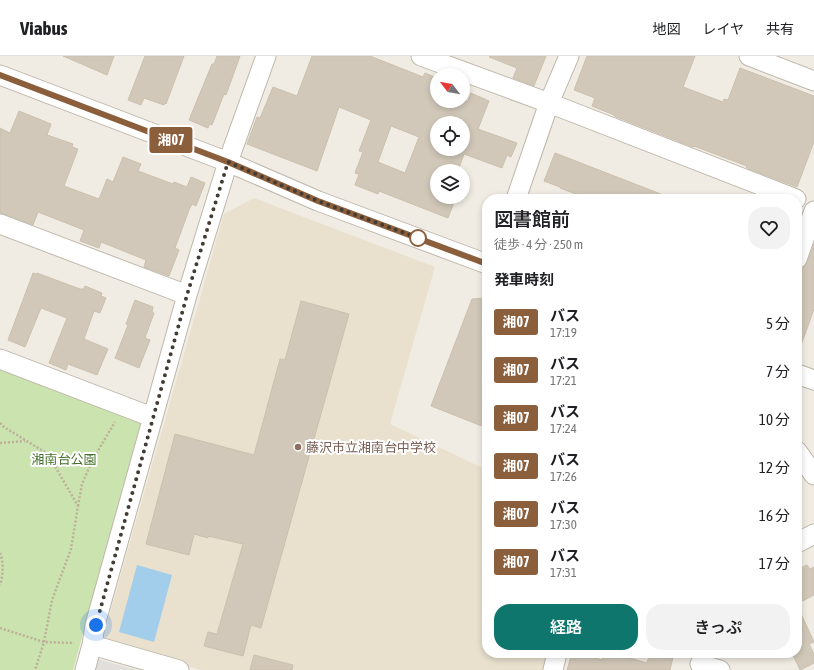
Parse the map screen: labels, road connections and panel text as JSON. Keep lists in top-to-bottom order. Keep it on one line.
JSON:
{"parks":["湘南台公園"],"places":["藤沢市立湘南台中学校"],"lines":["bus line 湘07"],"north":"top left","page":{"header":"Viabus","nav":["地図","レイヤ","共有"],"on_map":"湘07","heading":[["図書館前","徒歩 · 4 分 · 250 m"],"発車時刻"],"list":[{"mark":"湘07","name":"バス","note":"17:19","value":"5 分"},{"mark":"湘07","name":"バス","note":"17:21","value":"7 分"},{"mark":"湘07","name":"バス","note":"17:24","value":"10 分"},{"mark":"湘07","name":"バス","note":"17:26","value":"12 分"},{"mark":"湘07","name":"バス","note":"17:30","value":"16 分"},{"mark":"湘07","name":"バス","note":"17:31","value":"17 分"}],"buttons":["経路","きっぷ"]}}
